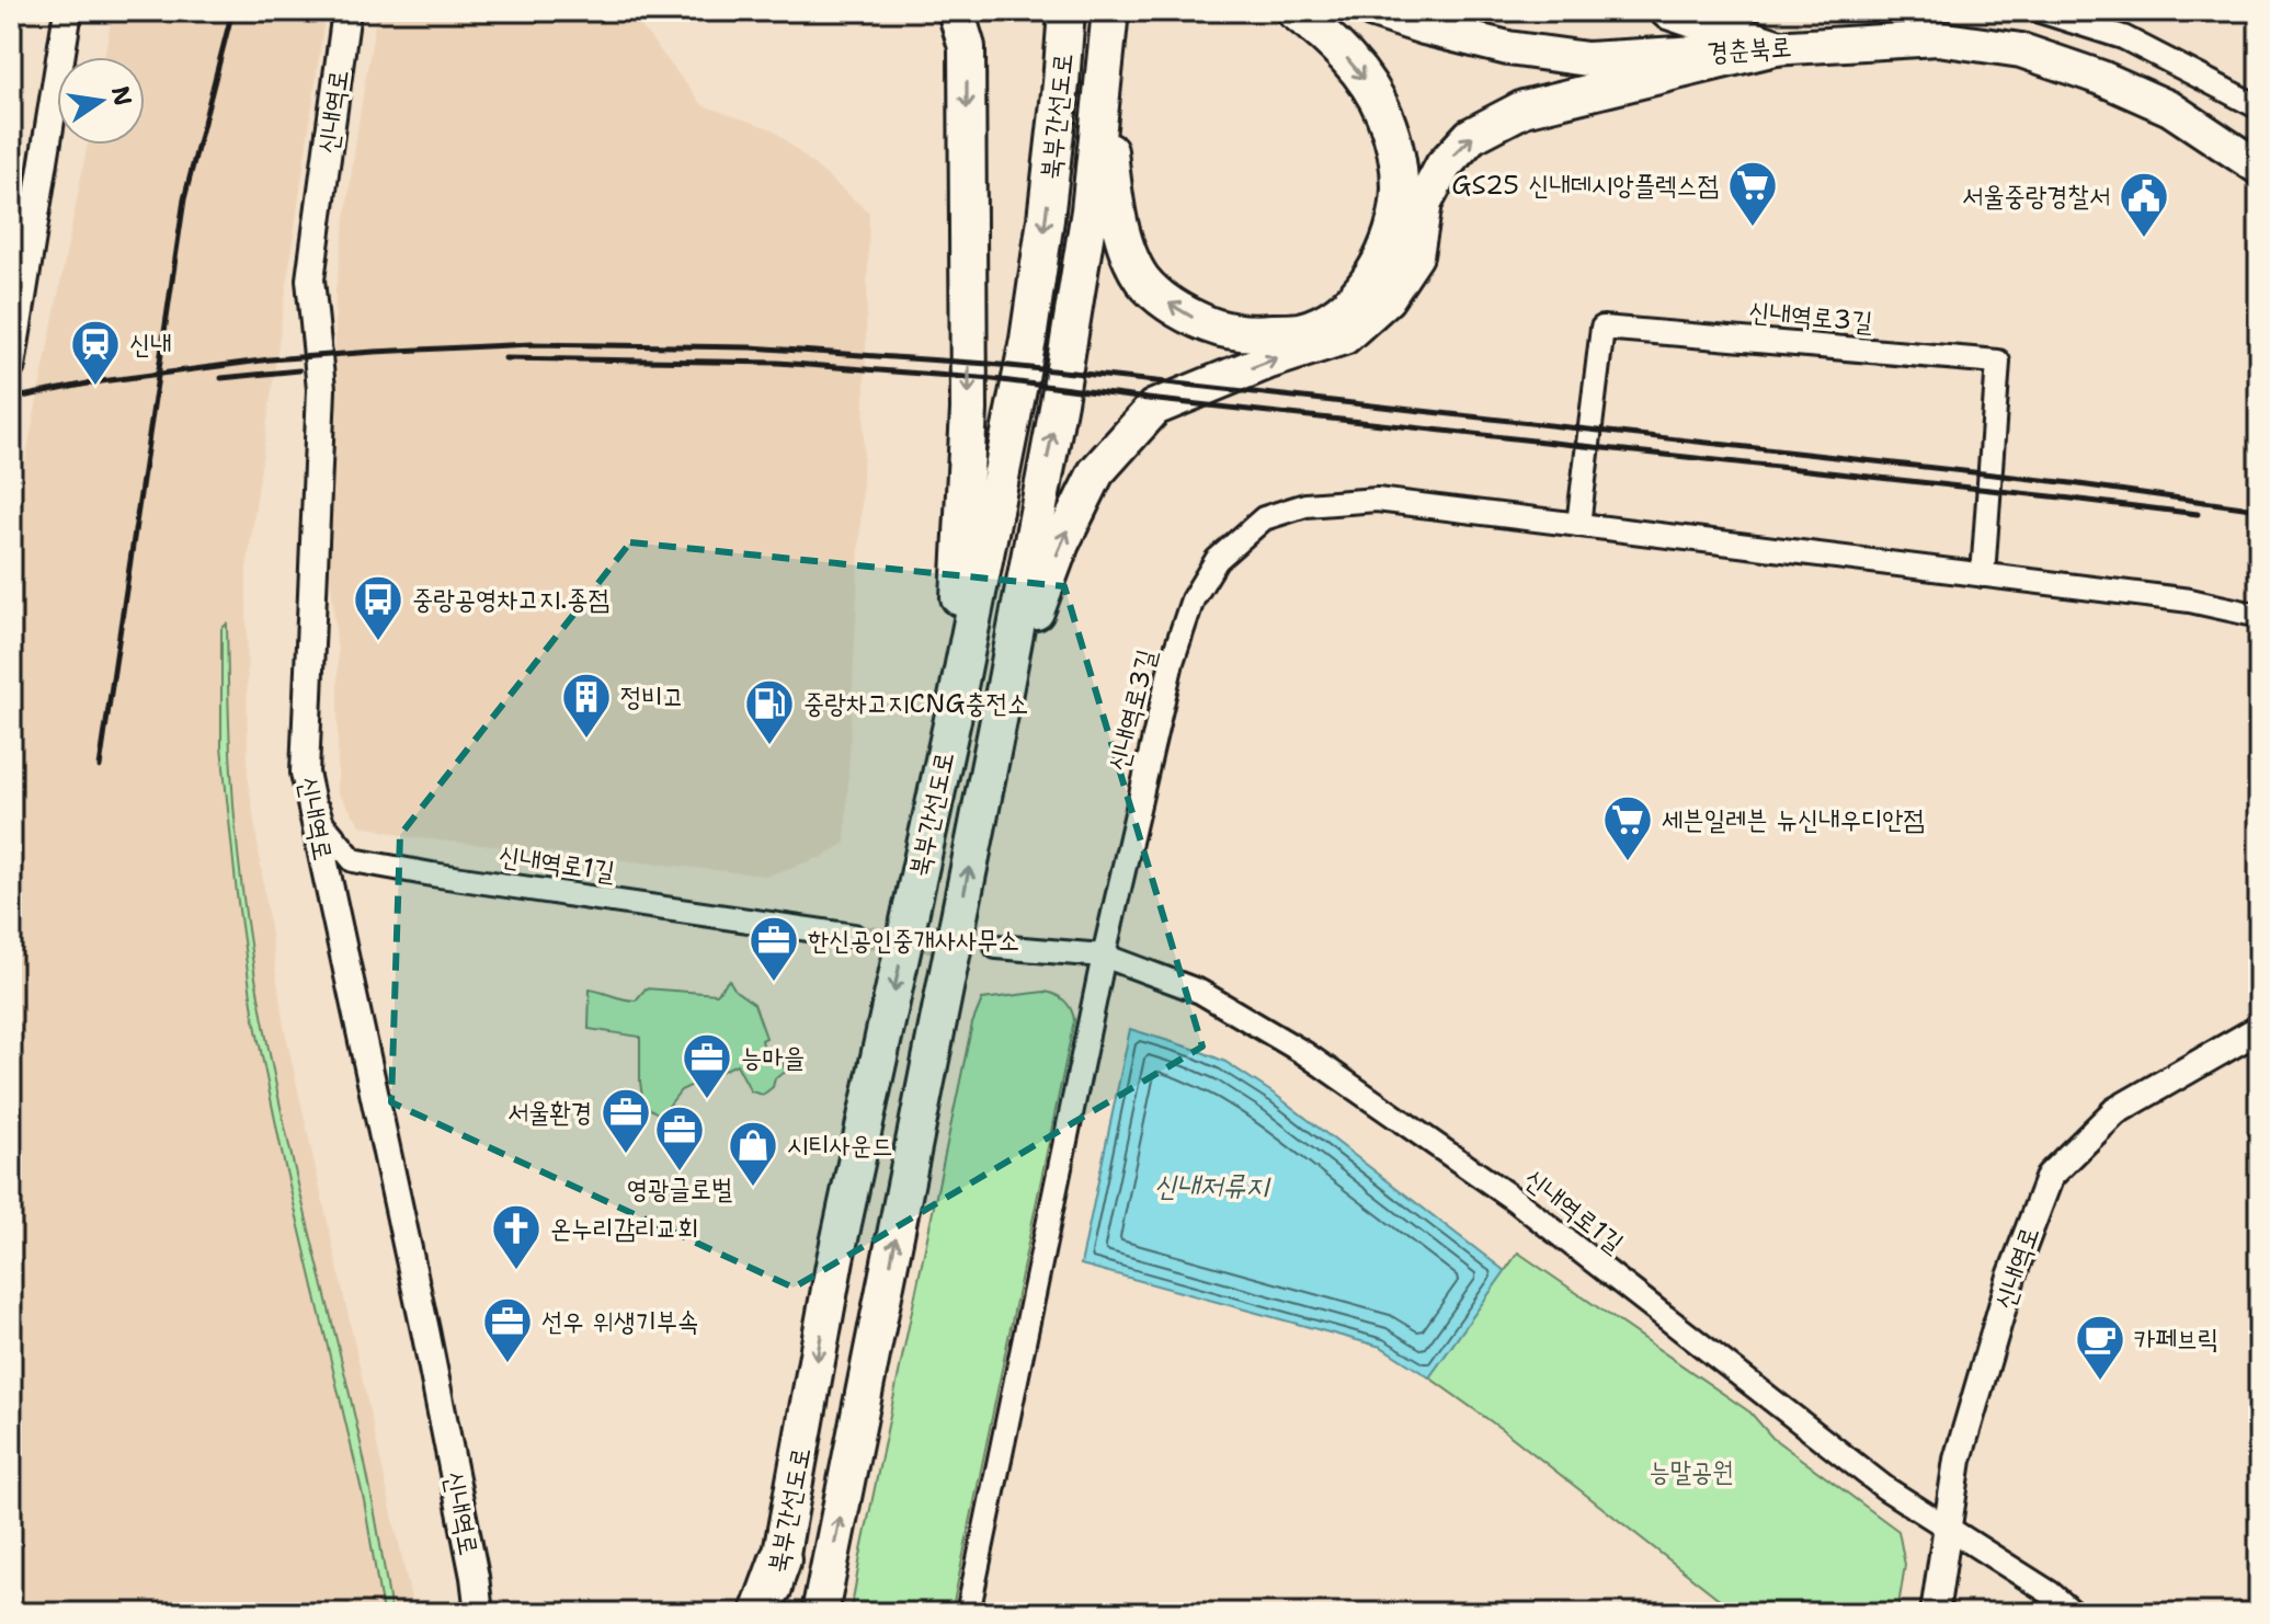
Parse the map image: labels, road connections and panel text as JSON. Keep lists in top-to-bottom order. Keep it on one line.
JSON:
{"streets":{"highway":["북부간선도로"],"main road":["경춘북로"],"street":["신내역로","신내역로3길","신내역로1길"]},"crossings":[["신내역로","신내역로1길"],["신내역로3길","신내역로1길"]],"water":["신내저류지"],"parks":["능말공원"],"places":{"supermarket":["GS25 신내데시앙플렉스점","세븐일레븐 뉴신내우디안점"],"public building":["서울중랑경찰서"],"station":["신내"],"bus stop":["중랑공영차고지.종점"],"building":["정비고"],"fuel station":["중랑차고지CNG충전소"],"office":["한신공인중개사사무소","능마을","서울환경","영광글로벌","선우 위생기부속"],"shop":["시티사운드"],"church":["온누리감리교회"],"cafe":["카페브릭"]},"north":"right"}
